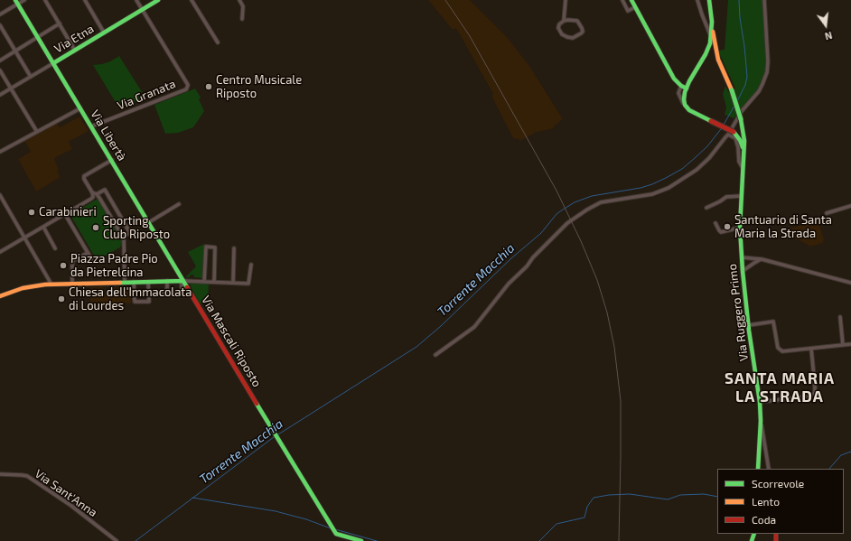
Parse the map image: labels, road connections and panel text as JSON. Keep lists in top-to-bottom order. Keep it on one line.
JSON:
{"streets":{"street":["Via Etna","Via Granata","Via Libertà","Via Ruggero Primo","Via Mascali Riposto","Via Sant'Anna"]},"crossings":[["Via Etna","Via Granata"],["Via Etna","Via Libertà"],["Via Granata","Via Libertà"],["Via Libertà","Via Mascali Riposto"]],"districts":["SANTA MARIA LA STRADA"],"water":["Torrente Macchia"],"places":["Centro Musicale Riposto","Carabinieri","Santuario di Santa Maria la Strada","Sporting Club Riposto","Piazza Padre Pio da Pietrelcina","Chiesa dell'Immacolata di Lourdes"],"legend":["Scorrevole","Lento","Coda"],"north":"bottom"}
